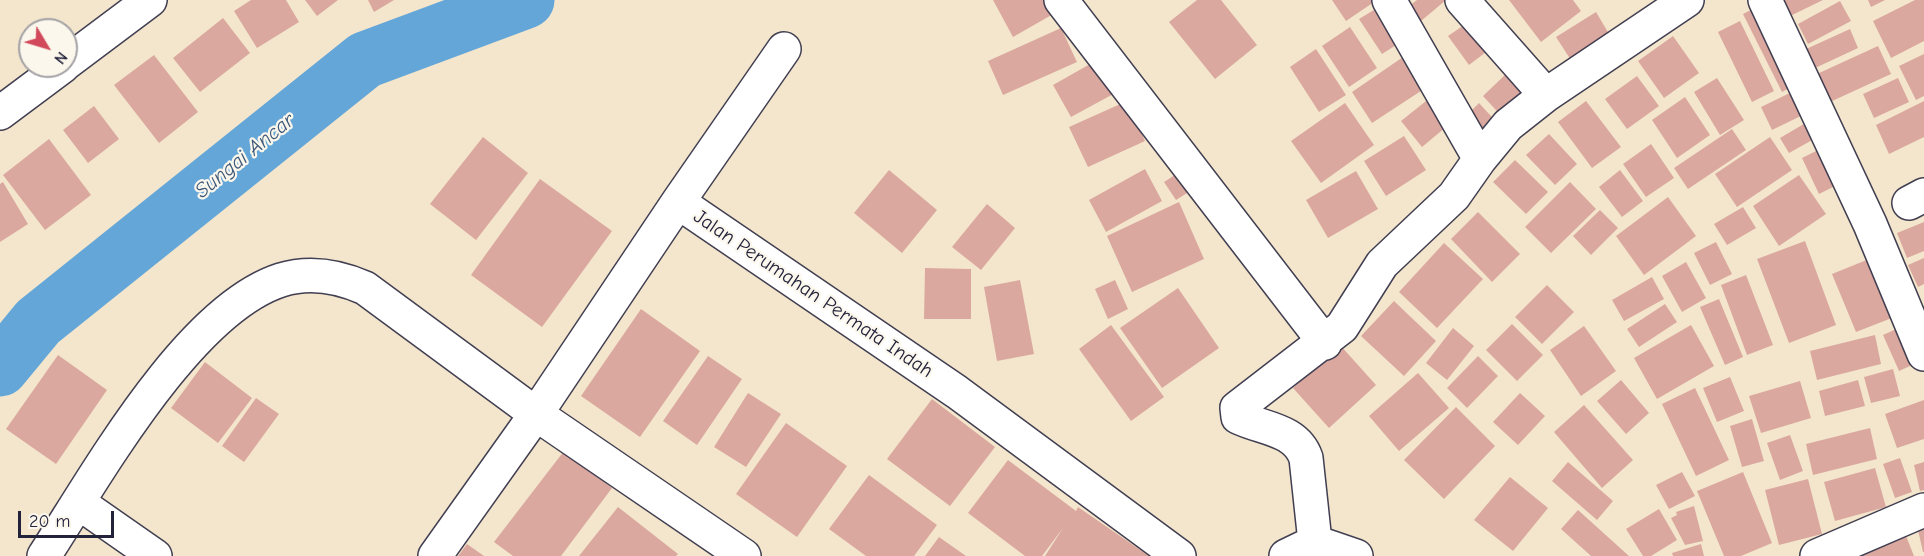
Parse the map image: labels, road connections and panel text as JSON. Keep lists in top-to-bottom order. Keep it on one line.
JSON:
{"streets":{"street":["Jalan Perumahan Permata Indah"]},"water":["Sungai Ancar"],"scale_bar":"20 m","north":"bottom right"}
